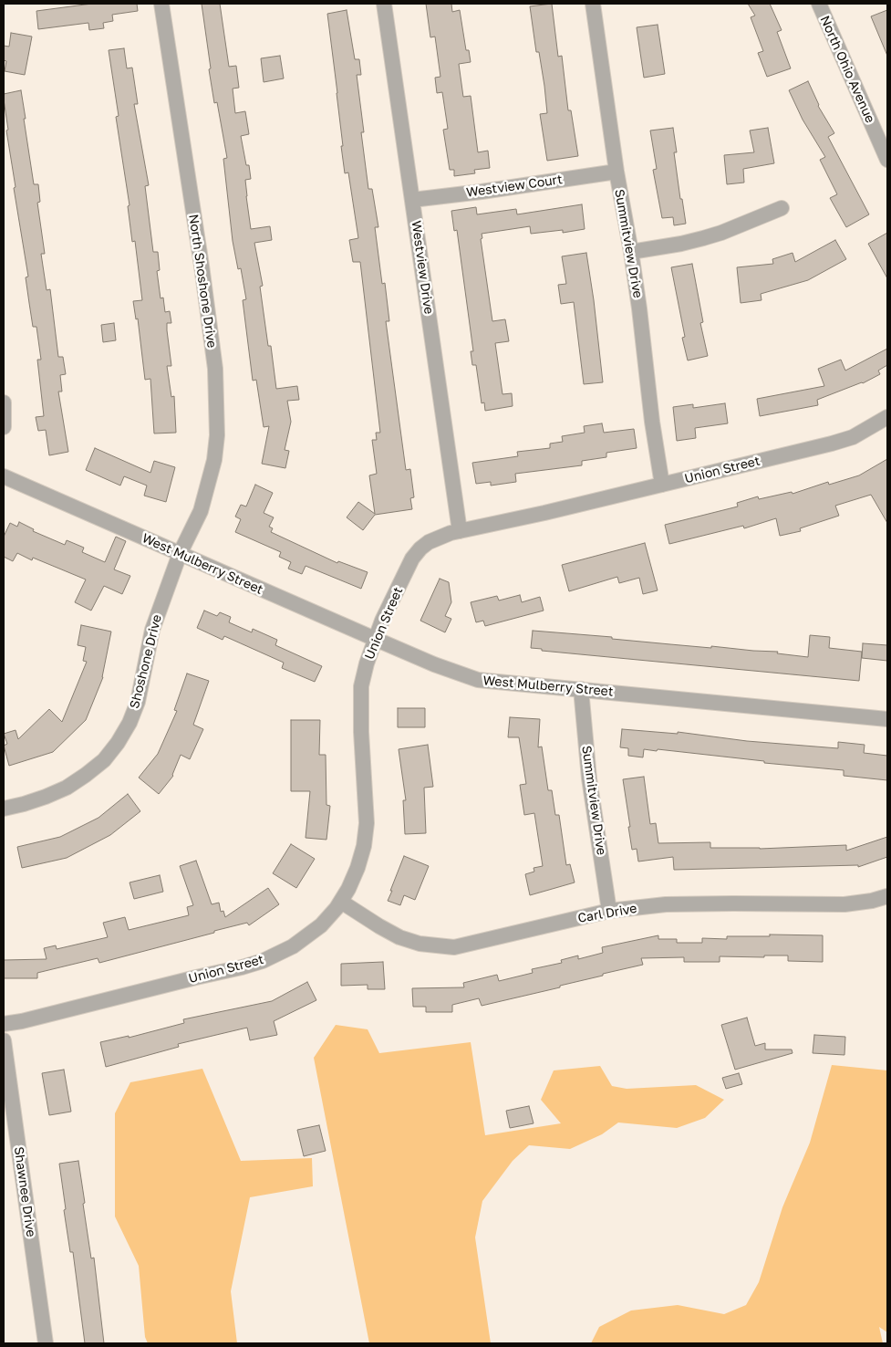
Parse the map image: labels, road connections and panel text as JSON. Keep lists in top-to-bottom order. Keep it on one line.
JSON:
{"streets":{"street":["North Ohio Avenue","Westview Court","Summitview Drive","Westview Drive","North Shoshone Drive","Union Street","West Mulberry Street","Shoshone Drive","Carl Drive","Shawnee Drive"]},"crossings":[["Westview Court","Summitview Drive"],["Westview Court","Westview Drive"],["Summitview Drive","Union Street"],["Summitview Drive","West Mulberry Street"],["Summitview Drive","Carl Drive"],["Westview Drive","Union Street"],["North Shoshone Drive","West Mulberry Street"],["North Shoshone Drive","Shoshone Drive"],["Union Street","West Mulberry Street"],["Union Street","Carl Drive"],["West Mulberry Street","Shoshone Drive"]]}
